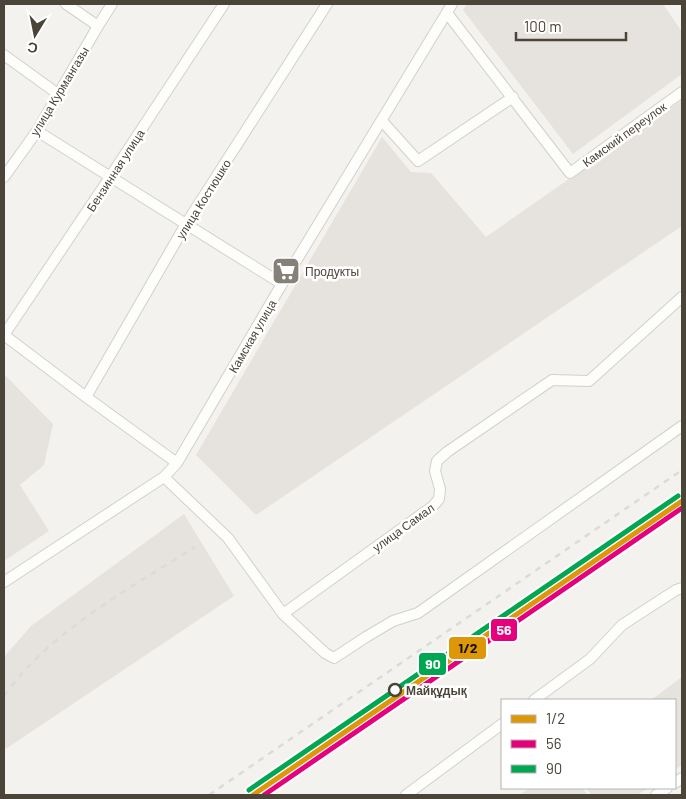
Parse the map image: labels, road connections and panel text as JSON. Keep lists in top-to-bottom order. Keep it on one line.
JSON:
{"streets":{"street":["улица Курмангазы","Камский переулок","Бензинная улица","улица Костюшко","Камская улица","улица Самал"]},"crossings":[["Камский переулок","Камская улица"]],"places":{"supermarket":["Продукты"],"other":["Майқұдық"]},"lines":["transit line 90","transit line 1/2","transit line 56"],"legend":["1/2","56","90"],"scale_bar":"100 m","north":"bottom"}
